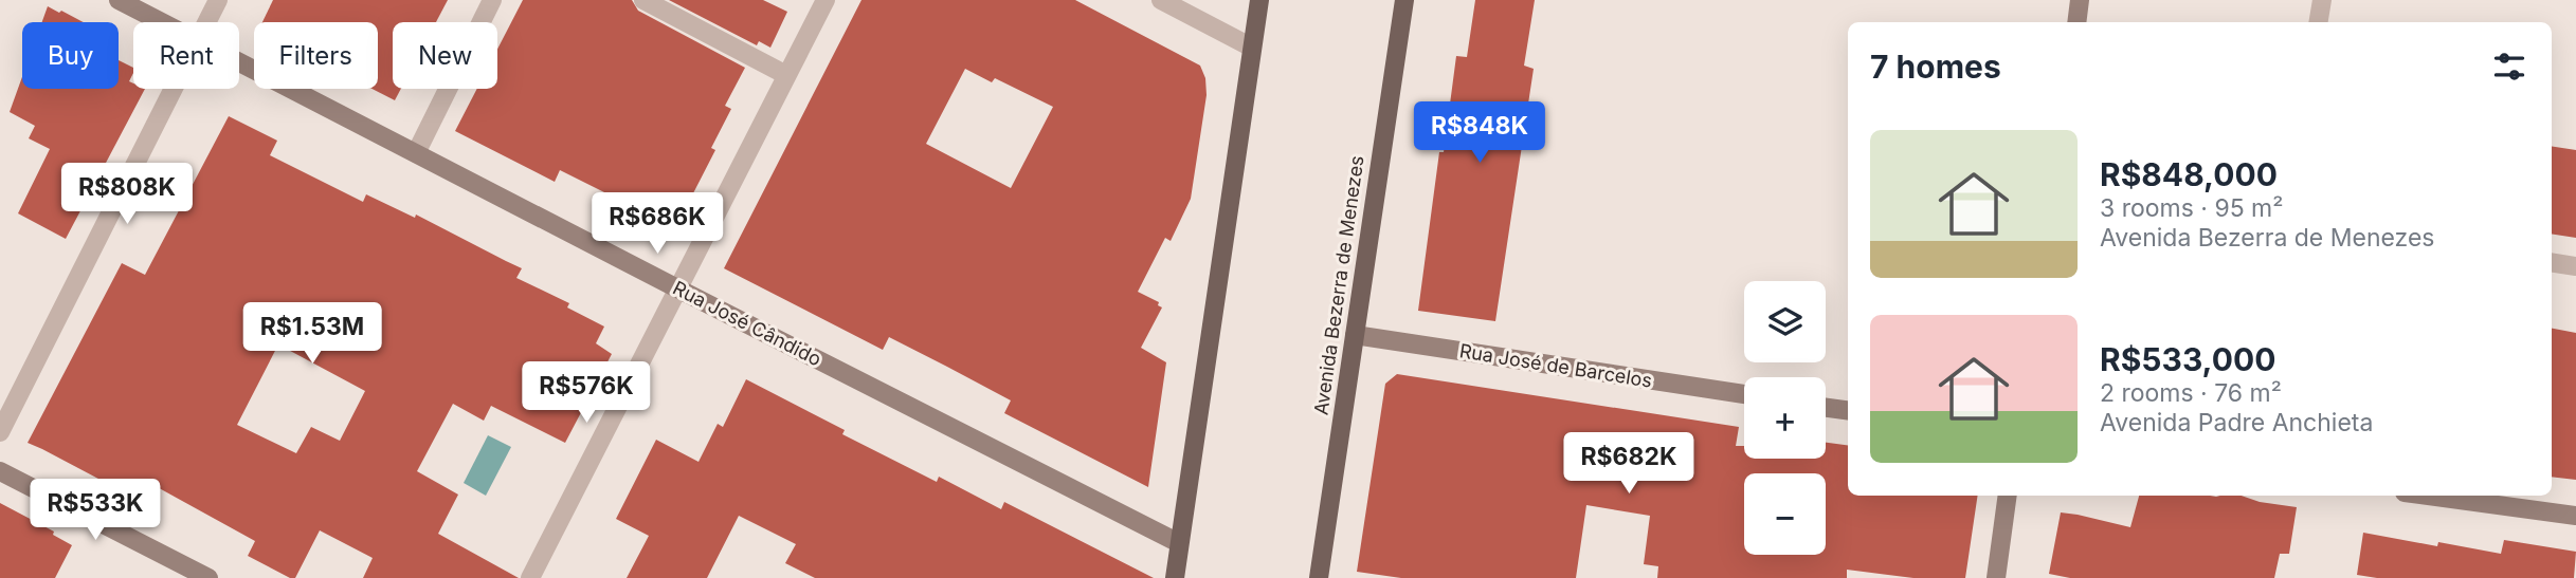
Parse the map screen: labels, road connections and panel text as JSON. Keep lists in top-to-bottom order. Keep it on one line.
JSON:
{"streets":{"main road":["Avenida Bezerra de Menezes"],"street":["Rua José Cândido","Rua José de Barcelos"]},"crossings":[["Avenida Bezerra de Menezes","Rua José de Barcelos"]],"page":{"chip":["Buy","Rent","Filters","New"],"heading":"7 homes","price":["R$848K","R$808K","R$686K","R$1.53M","R$576K","R$682K","R$533K"],"list":[{"name":"R$848,000","note":"3 rooms · 95 m² · Avenida Bezerra de Menezes"},{"name":"R$533,000","note":"2 rooms · 76 m² · Avenida Padre Anchieta"}],"map_buttons":["+","−"]}}
